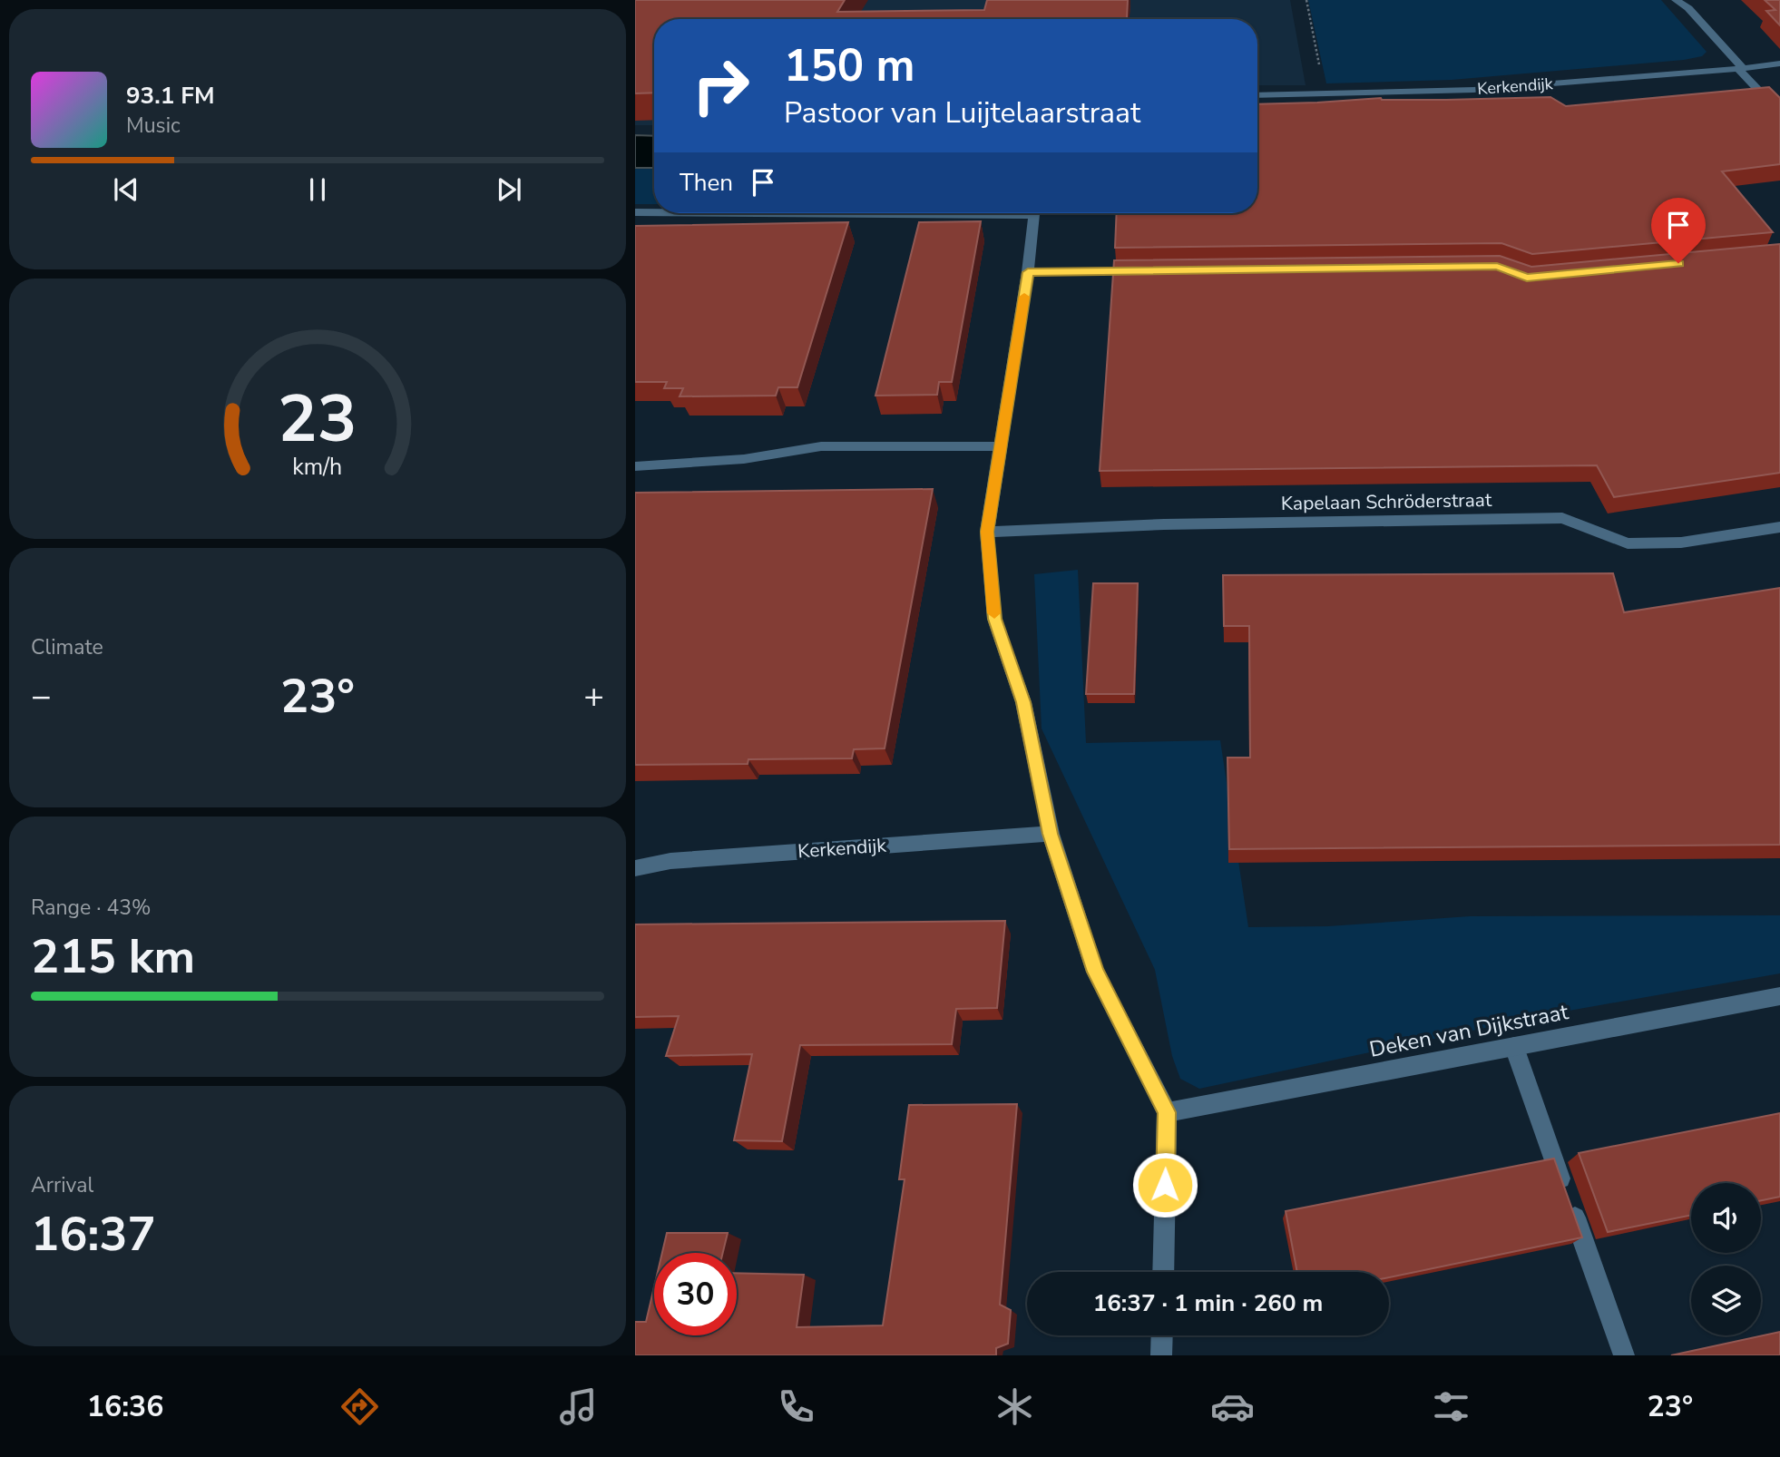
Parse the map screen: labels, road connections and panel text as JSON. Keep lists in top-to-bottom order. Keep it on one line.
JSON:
{"streets":{"street":["Kerkendijk","Kapelaan Schröderstraat","Deken van Dijkstraat"]},"page":{"turn":["150 m","Pastoor van Luijtelaarstraat"],"song":["93.1 FM","Music"],"then":"Then","tile":["Climate",["Range · 43%","215 km"],["Arrival","16:37"]],"heat":["−","23°","+"],"limit":"30","trip":"16:37 · 1 min · 260 m","tabs":["16:36","23°"],"gauge":["23","km/h"]}}
